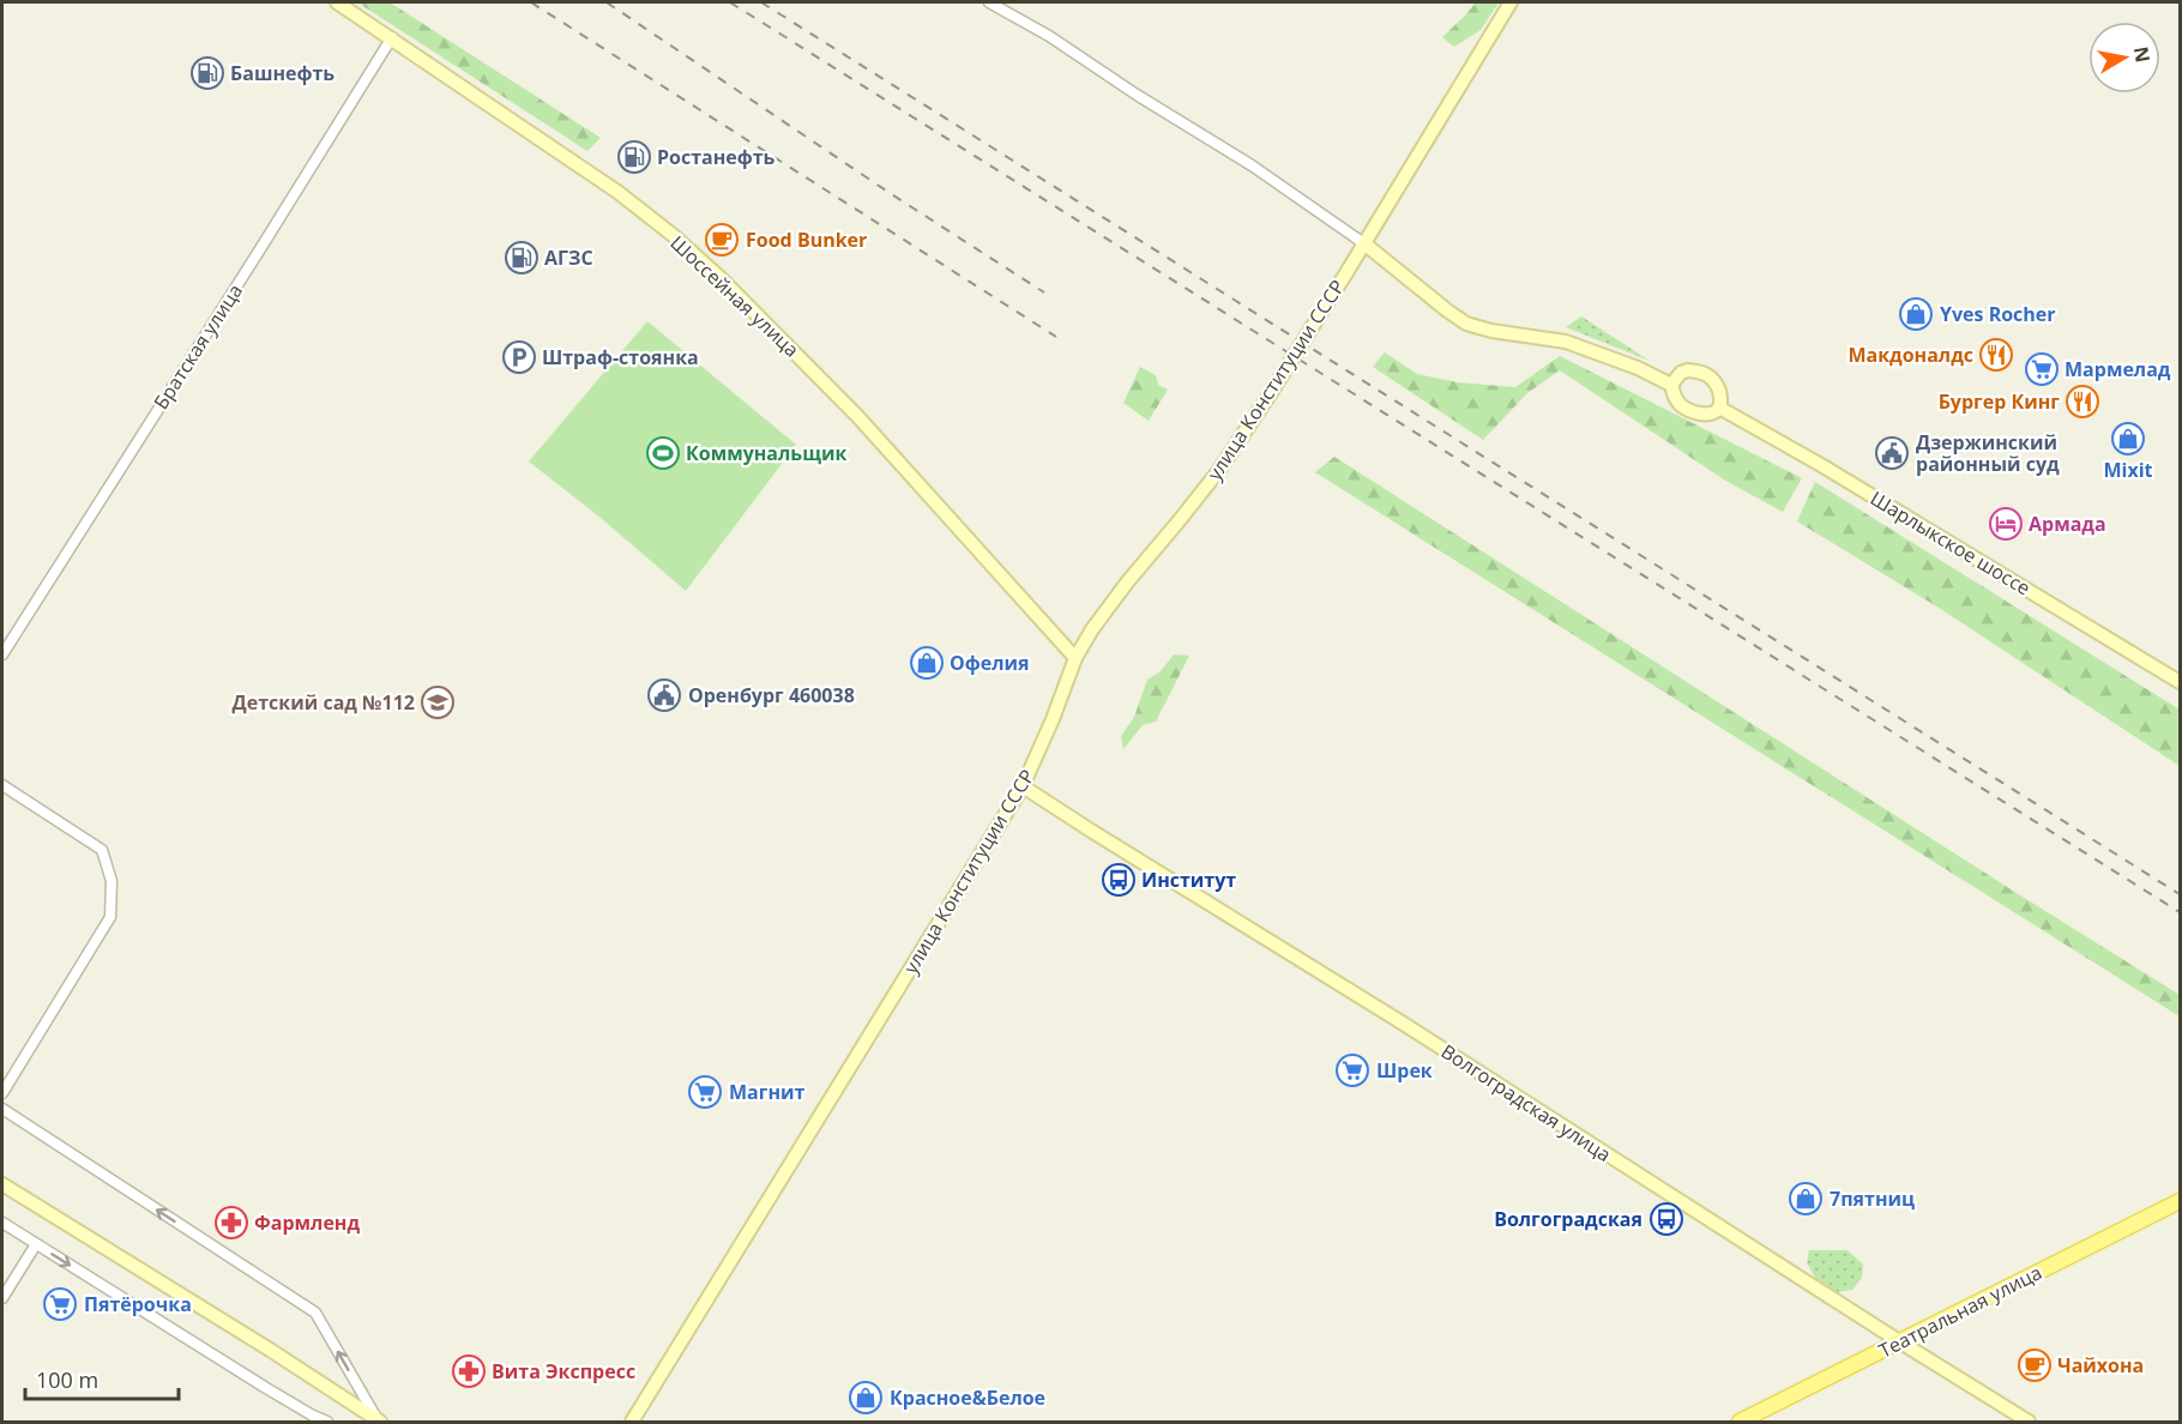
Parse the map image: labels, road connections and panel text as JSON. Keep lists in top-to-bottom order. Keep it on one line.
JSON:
{"streets":{"main road":["Шоссейная улица","улица Конституции СССР","Шарлыкское шоссе","Волгоградская улица","Театральная улица"],"street":["Братская улица"]},"crossings":[["Шоссейная улица","Братская улица"],["Шоссейная улица","улица Конституции СССР"],["улица Конституции СССР","Волгоградская улица"],["Волгоградская улица","Театральная улица"]],"places":{"fuel station":["Башнефть","Ростанефть","АГЗС"],"cafe":["Food Bunker","Чайхона"],"shop":["Yves Rocher","Mixit","Офелия","7пятниц","Красное&Белое"],"restaurant":["Макдоналдс","Бургер Кинг"],"parking":["Штраф-стоянка"],"supermarket":["Мармелад","Шрек","Магнит","Пятёрочка"],"sports":["Коммунальщик"],"public building":["Дзержинский районный суд","Оренбург 460038"],"hotel":["Армада"],"school or university":["Детский сад №112"],"bus stop":["Институт","Волгоградская"],"pharmacy":["Фармленд","Вита Экспресс"]},"scale_bar":"100 m","north":"right"}
